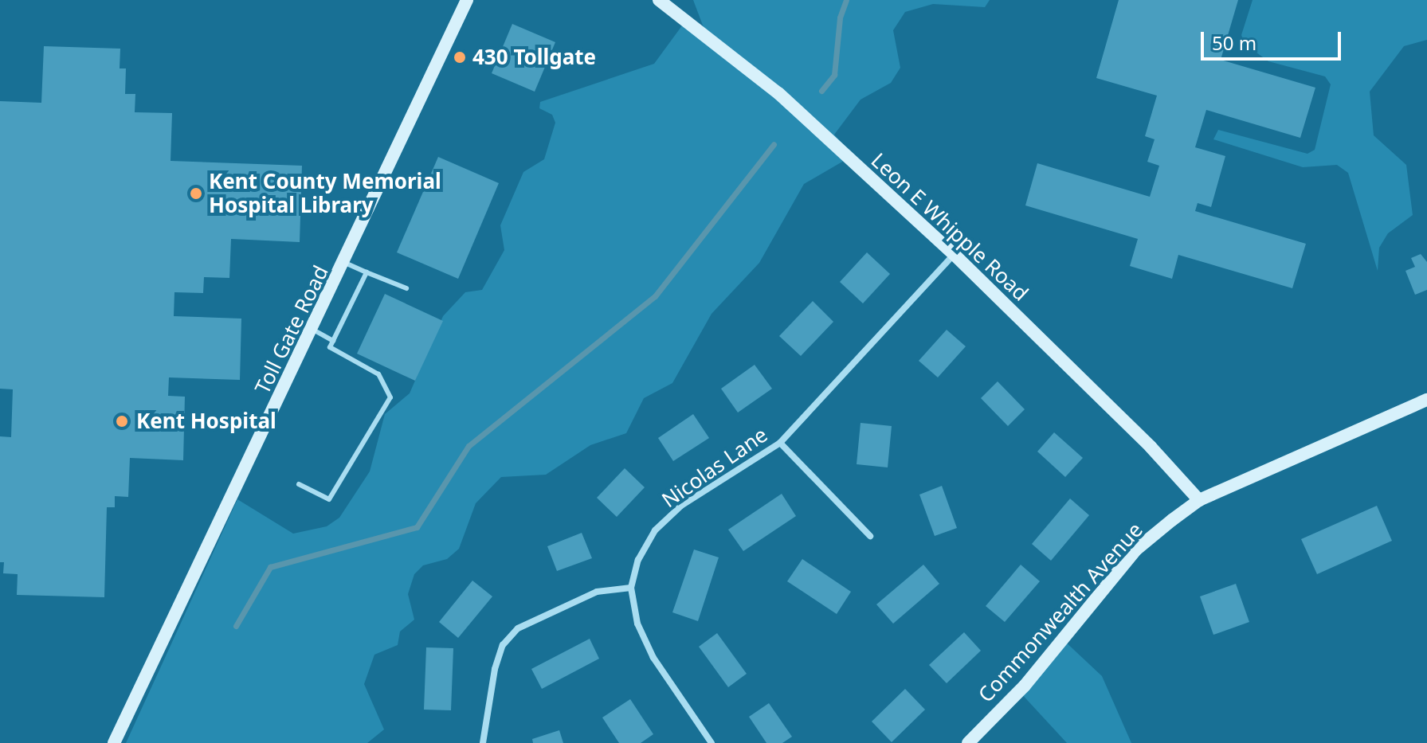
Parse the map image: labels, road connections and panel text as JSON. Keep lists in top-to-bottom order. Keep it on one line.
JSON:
{"streets":{"street":["Leon E Whipple Road","Toll Gate Road","Nicolas Lane","Commonwealth Avenue"]},"crossings":[["Leon E Whipple Road","Nicolas Lane"],["Leon E Whipple Road","Commonwealth Avenue"]],"places":["430 Tollgate","Kent County Memorial Hospital Library","Kent Hospital"],"scale_bar":"50 m"}
